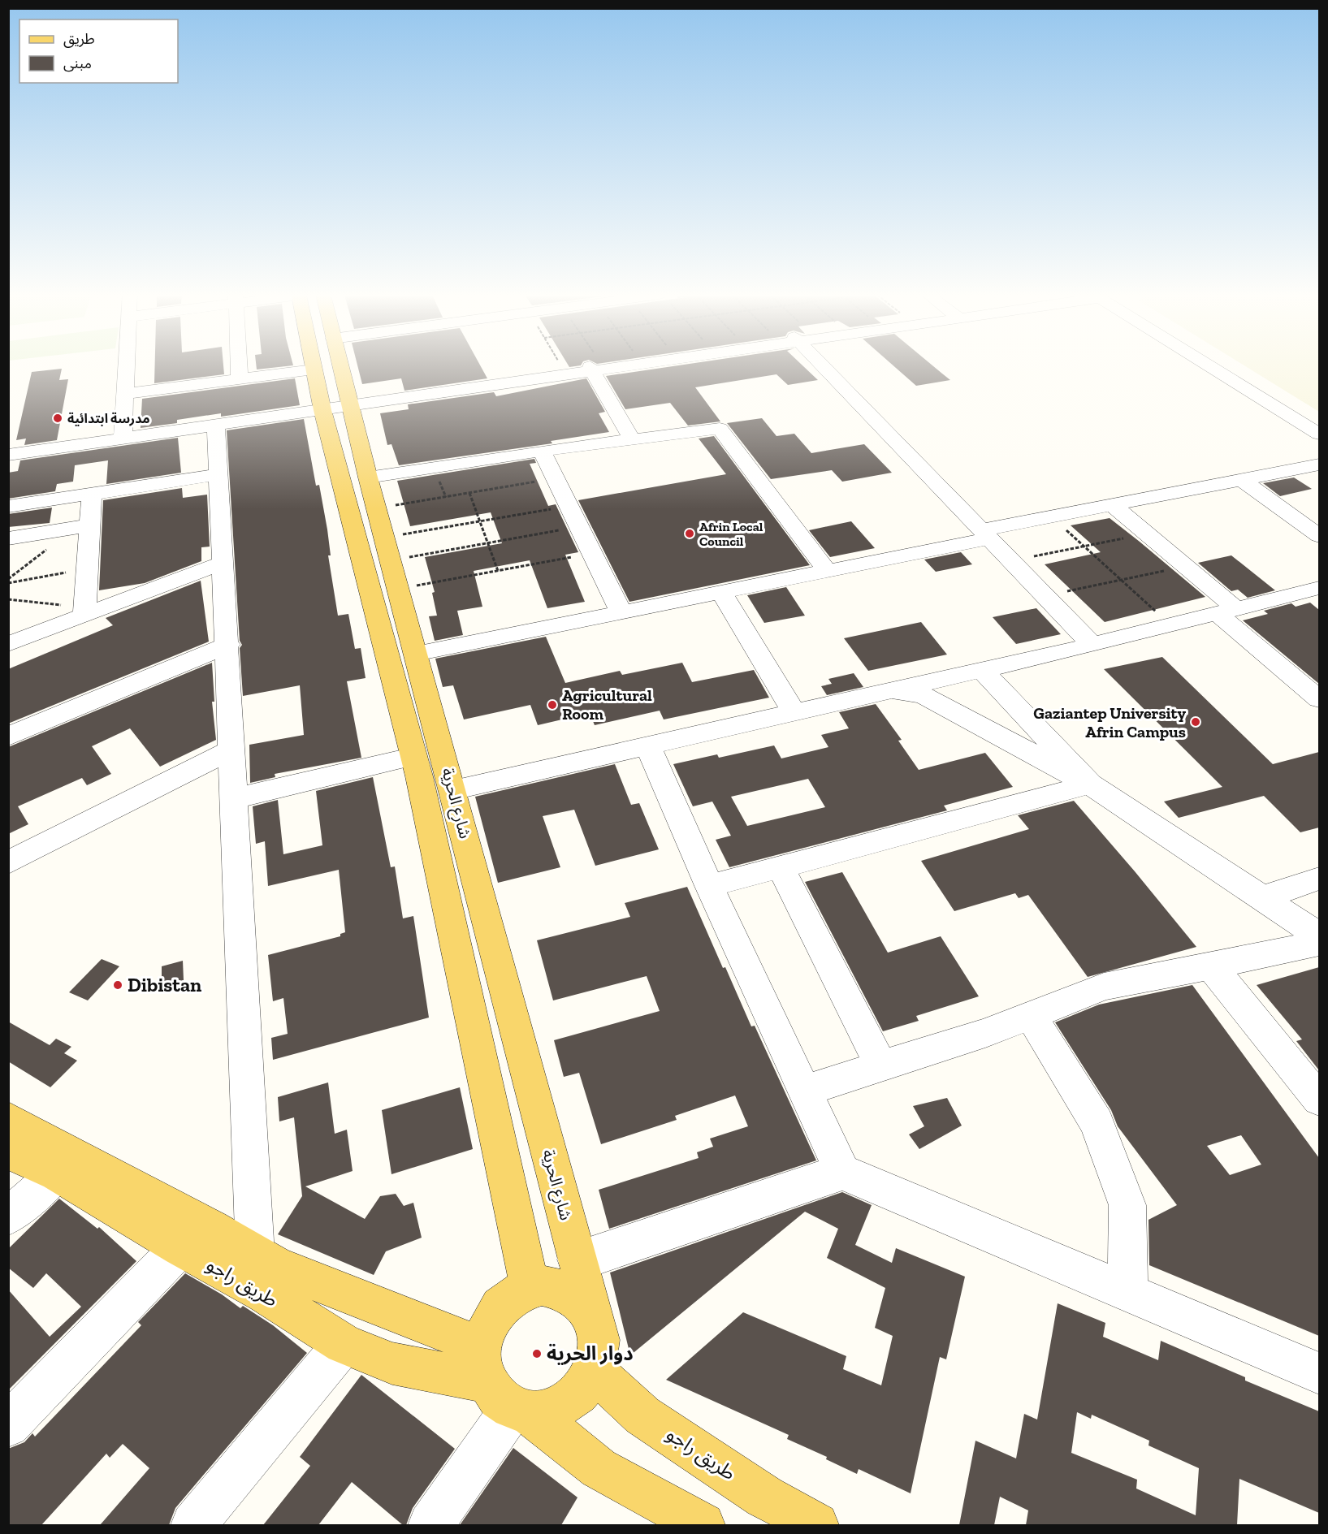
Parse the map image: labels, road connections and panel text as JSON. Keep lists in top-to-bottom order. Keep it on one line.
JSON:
{"streets":{"main road":["شارع الحرية","طريق راجو"]},"crossings":[["شارع الحرية","طريق راجو"]],"places":["مدرسة ابتدائية","Afrin Local Council","Agricultural Room","Gaziantep University Afrin Campus","Dibistan","دوار الحرية"],"legend":["طريق","مبنى"]}
